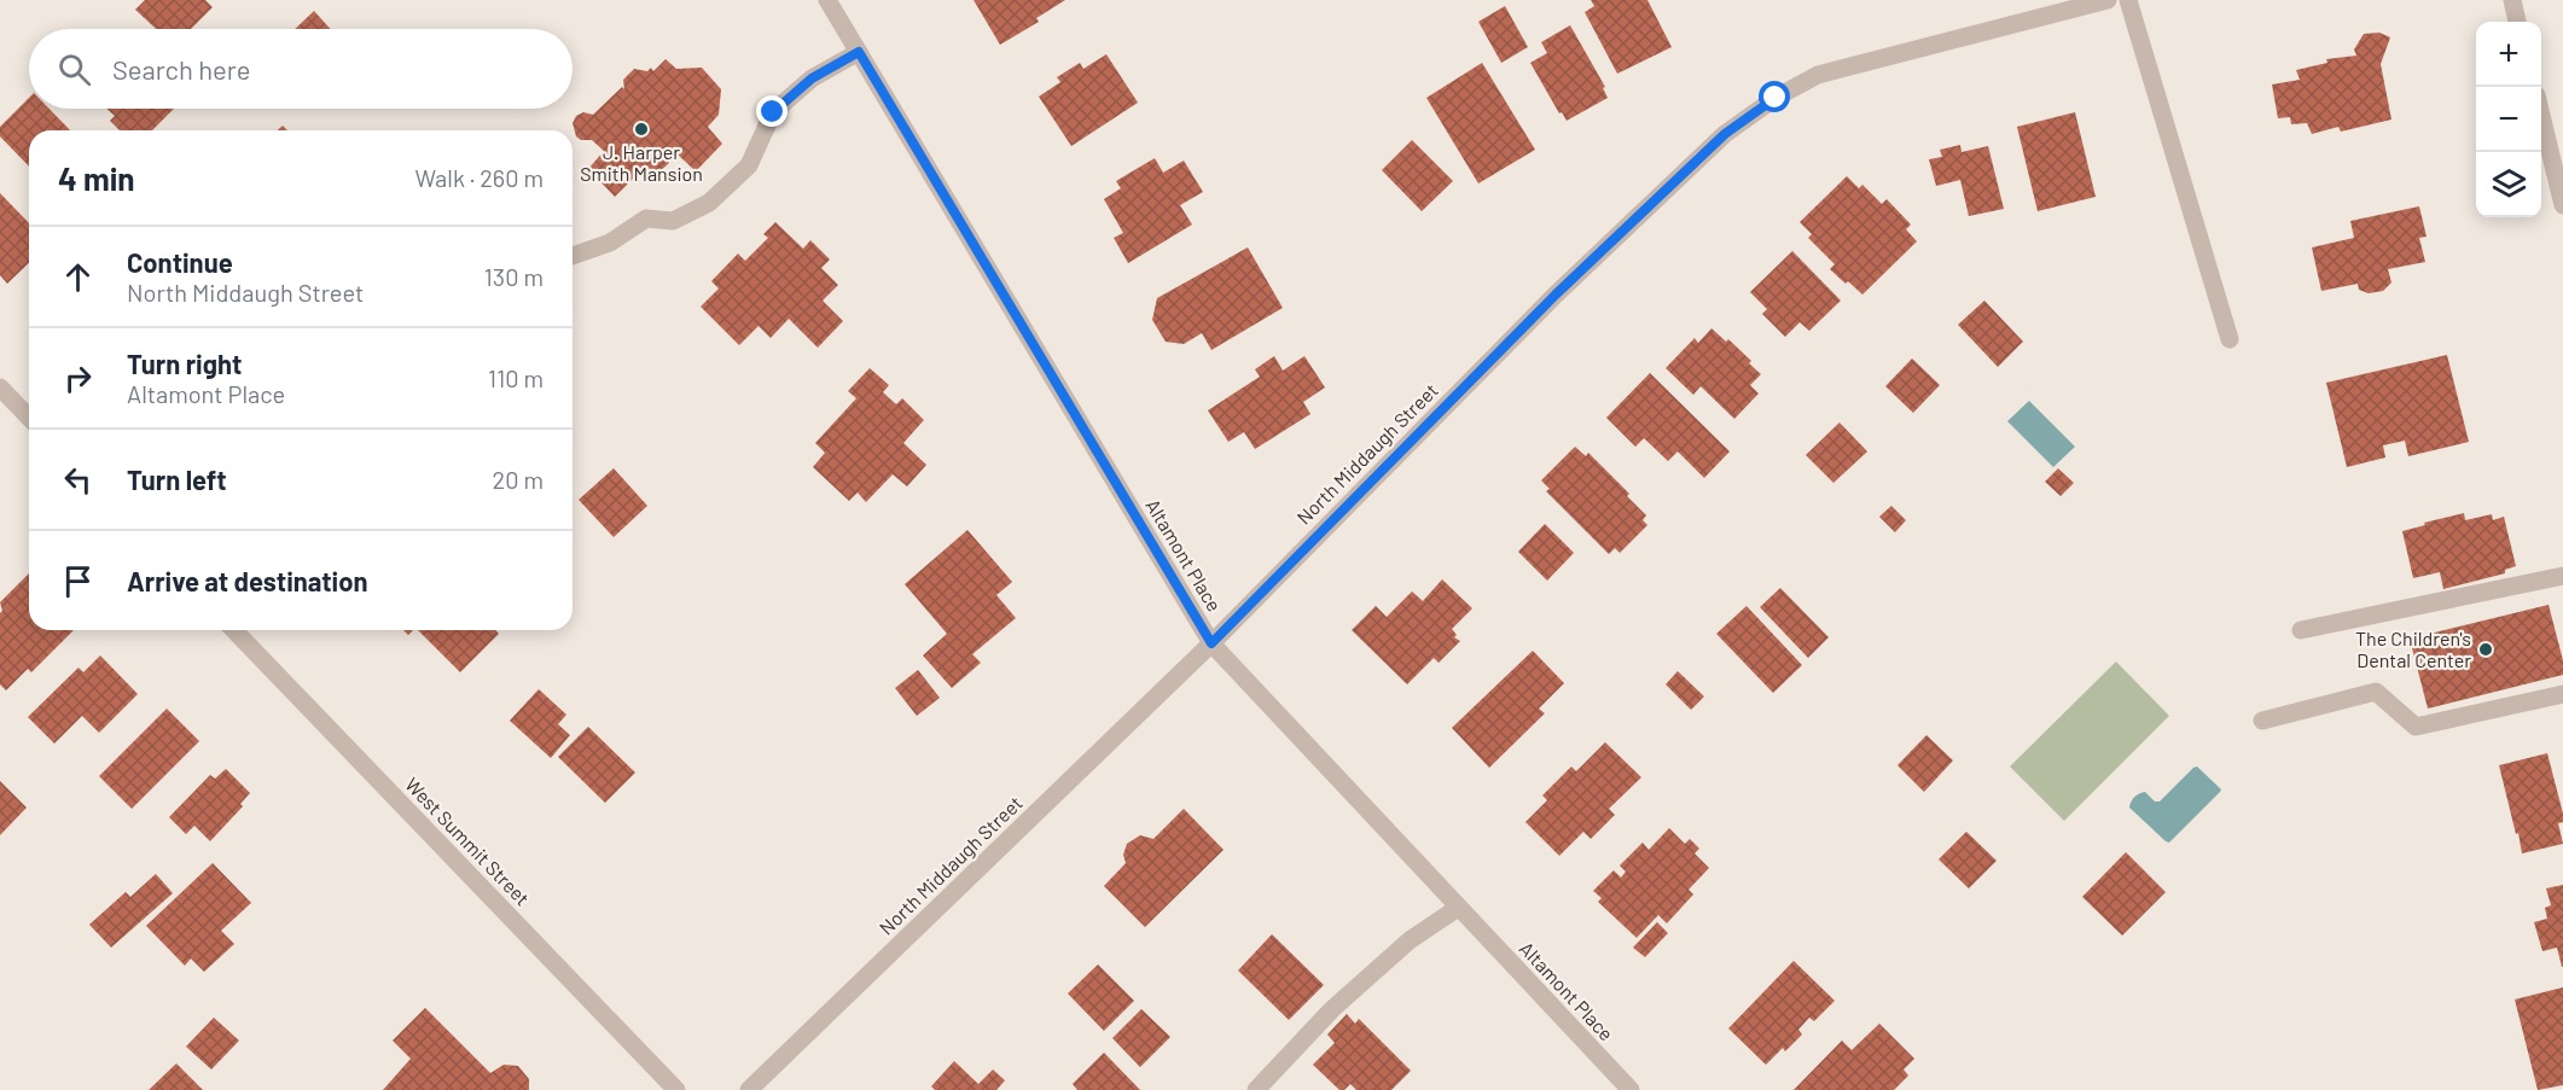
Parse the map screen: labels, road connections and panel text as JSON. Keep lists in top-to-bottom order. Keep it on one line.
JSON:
{"streets":{"street":["North Middaugh Street","Altamont Place","West Summit Street"]},"crossings":[["North Middaugh Street","Altamont Place"]],"places":["J. Harper Smith Mansion","The Children's Dental Center"],"page":{"map_buttons":["+","−"],"search":"Search here","heading":["4 min","Walk · 260 m"],"list":[["Continue","North Middaugh Street","130 m"],["Turn right","Altamont Place","110 m"],["Turn left","20 m"],"Arrive at destination"]}}
